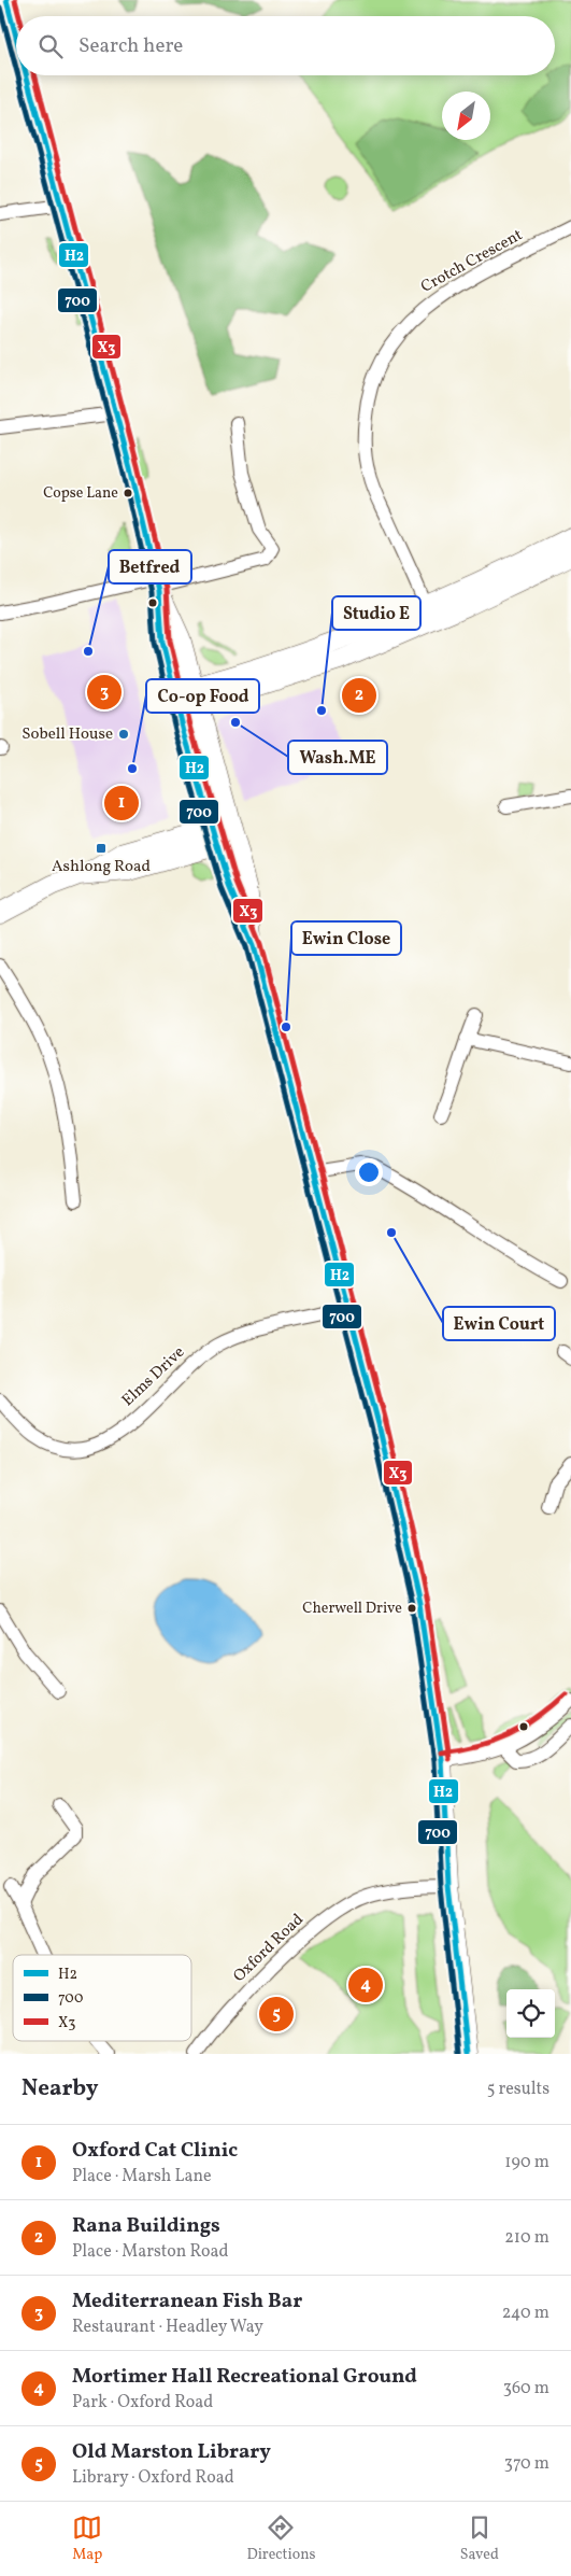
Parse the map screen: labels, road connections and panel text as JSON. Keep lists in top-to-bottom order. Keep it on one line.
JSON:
{"streets":{"street":["Crotch Crescent","Elms Drive","Oxford Road"]},"places":{"other":["Copse Lane","Betfred","Studio E","Wash.ME","Sobell House","Co-op Food","Ewin Close","Ewin Court","Cherwell Drive"],"transit":["Ashlong Road"]},"lines":["transit line H2","transit line X3","transit line 700"],"legend":["H2","700","X3"],"north":"bottom left","page":{"search":"Search here","pins":["3","2","1","4","5"],"heading":["Nearby","5 results"],"list":[{"mark":"1","name":"Oxford Cat Clinic","note":"Place · Marsh Lane","value":"190 m"},{"mark":"2","name":"Rana Buildings","note":"Place · Marston Road","value":"210 m"},{"mark":"3","name":"Mediterranean Fish Bar","note":"Restaurant · Headley Way","value":"240 m"},{"mark":"4","name":"Mortimer Hall Recreational Ground","note":"Park · Oxford Road","value":"360 m"},{"mark":"5","name":"Old Marston Library","note":"Library · Oxford Road","value":"370 m"}],"nav":["Map","Directions","Saved"]}}
